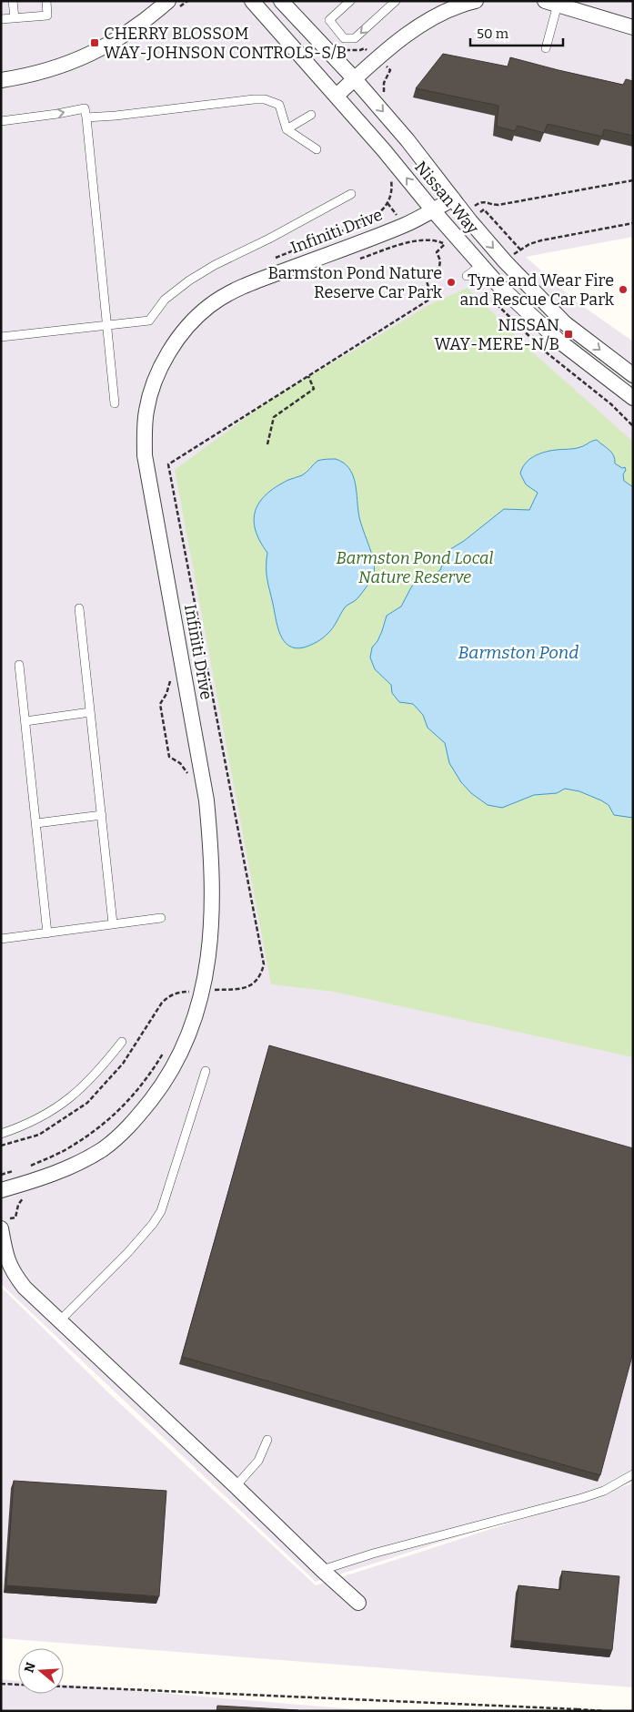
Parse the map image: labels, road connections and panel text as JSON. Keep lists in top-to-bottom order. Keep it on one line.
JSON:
{"streets":{"street":["Nissan Way","Infiniti Drive"]},"crossings":[["Nissan Way","Infiniti Drive"]],"water":["Barmston Pond"],"parks":["Barmston Pond Local Nature Reserve"],"places":{"transit":["CHERRY BLOSSOM WAY-JOHNSON CONTROLS-S/B","NISSAN WAY-MERE-N/B"],"other":["Barmston Pond Nature Reserve Car Park","Tyne and Wear Fire and Rescue Car Park"]},"scale_bar":"50 m","north":"left"}
